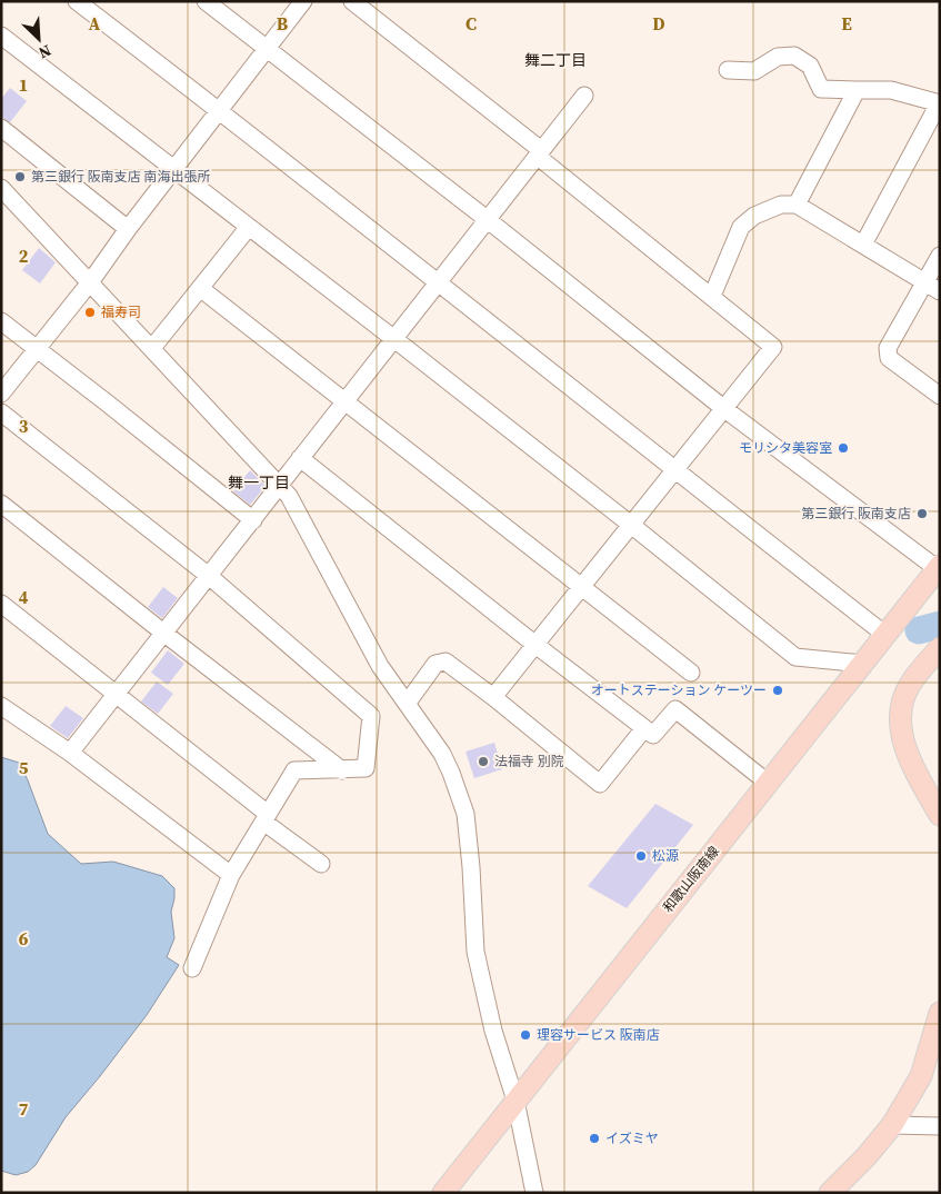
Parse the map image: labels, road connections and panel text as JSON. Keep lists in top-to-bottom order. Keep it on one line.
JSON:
{"streets":{"main road":["和歌山阪南線"]},"districts":["舞二丁目","舞一丁目"],"places":["第三銀行 阪南支店 南海出張所","福寿司","モリシタ美容室","第三銀行 阪南支店","オートステーション ケーツー","法福寺 別院","松源","理容サービス 阪南店","イズミヤ"],"north":"bottom right","grid":{"columns":["A","B","C","D","E"],"rows":["1","2","3","4","5","6","7"]}}
